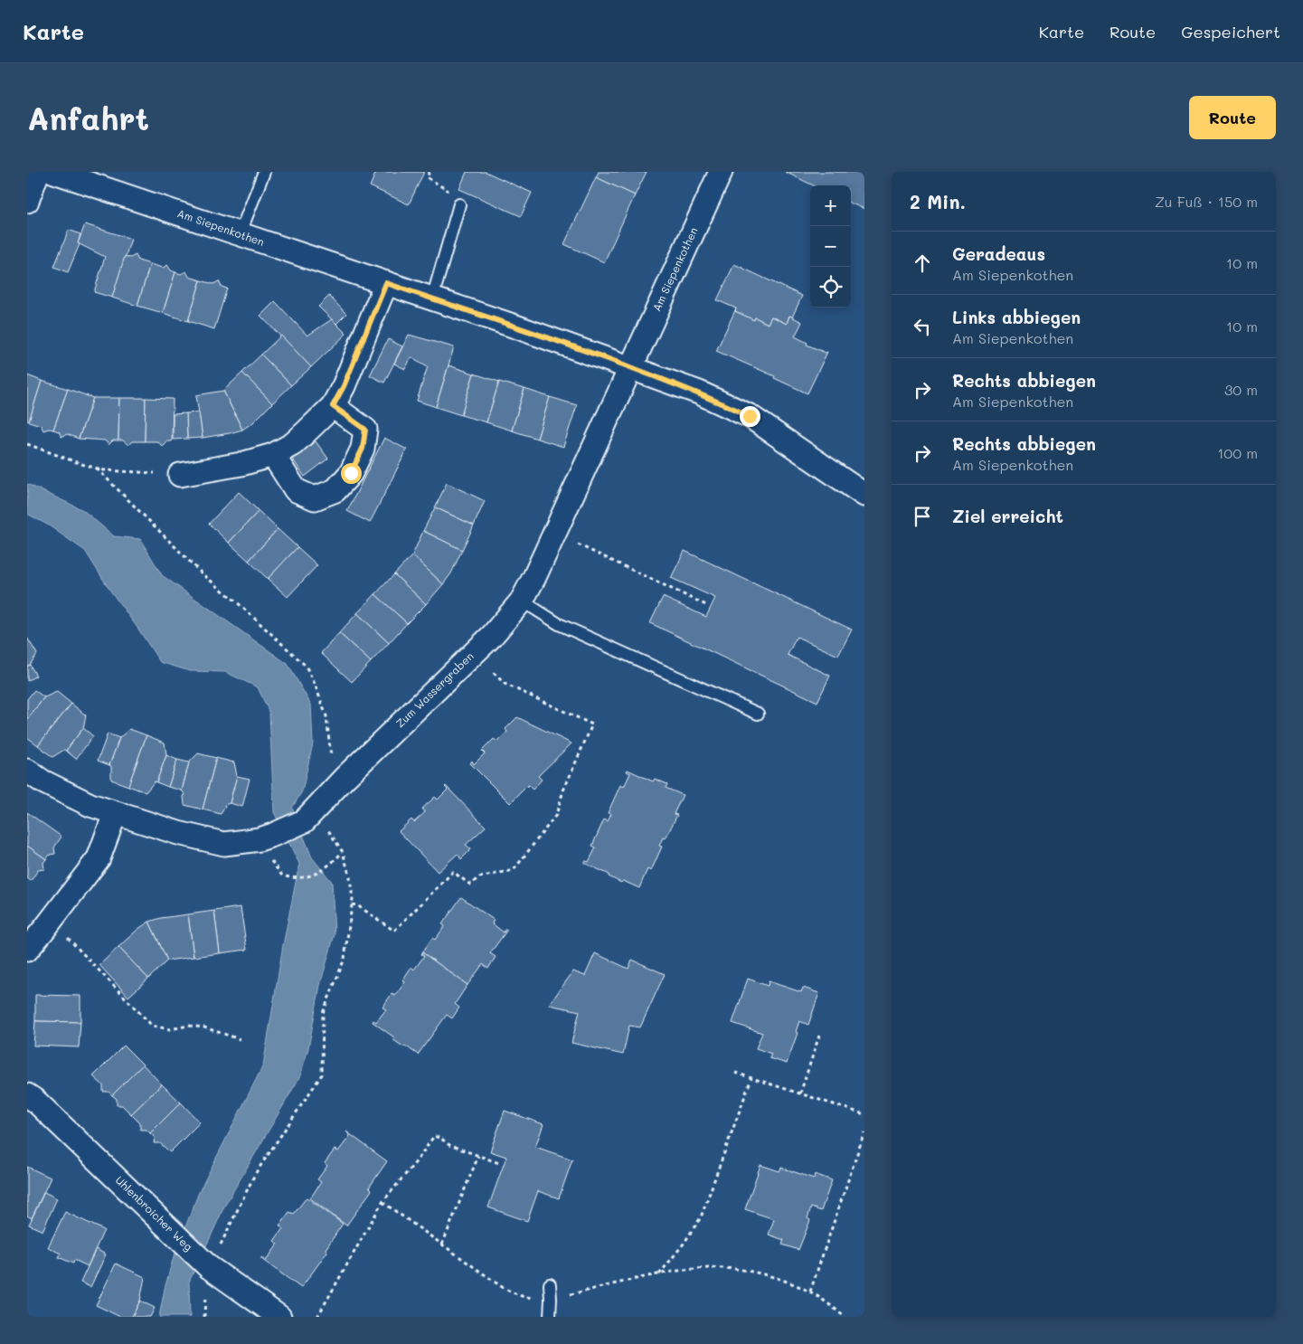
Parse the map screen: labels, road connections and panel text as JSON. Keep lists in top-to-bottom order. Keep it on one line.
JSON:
{"streets":{"street":["Am Siepenkothen","Zum Wassergraben","Uhlenbroicher Weg"]},"crossings":[["Am Siepenkothen","Zum Wassergraben"]],"page":{"header":"Karte","nav":["Karte","Route","Gespeichert"],"buttons":"Route","title":"Anfahrt","heading":["2 Min.","Zu Fuß · 150 m"],"map_buttons":["+","−"],"list":[["Geradeaus","Am Siepenkothen","10 m"],["Links abbiegen","Am Siepenkothen","10 m"],["Rechts abbiegen","Am Siepenkothen","30 m"],["Rechts abbiegen","Am Siepenkothen","100 m"],"Ziel erreicht"]}}
